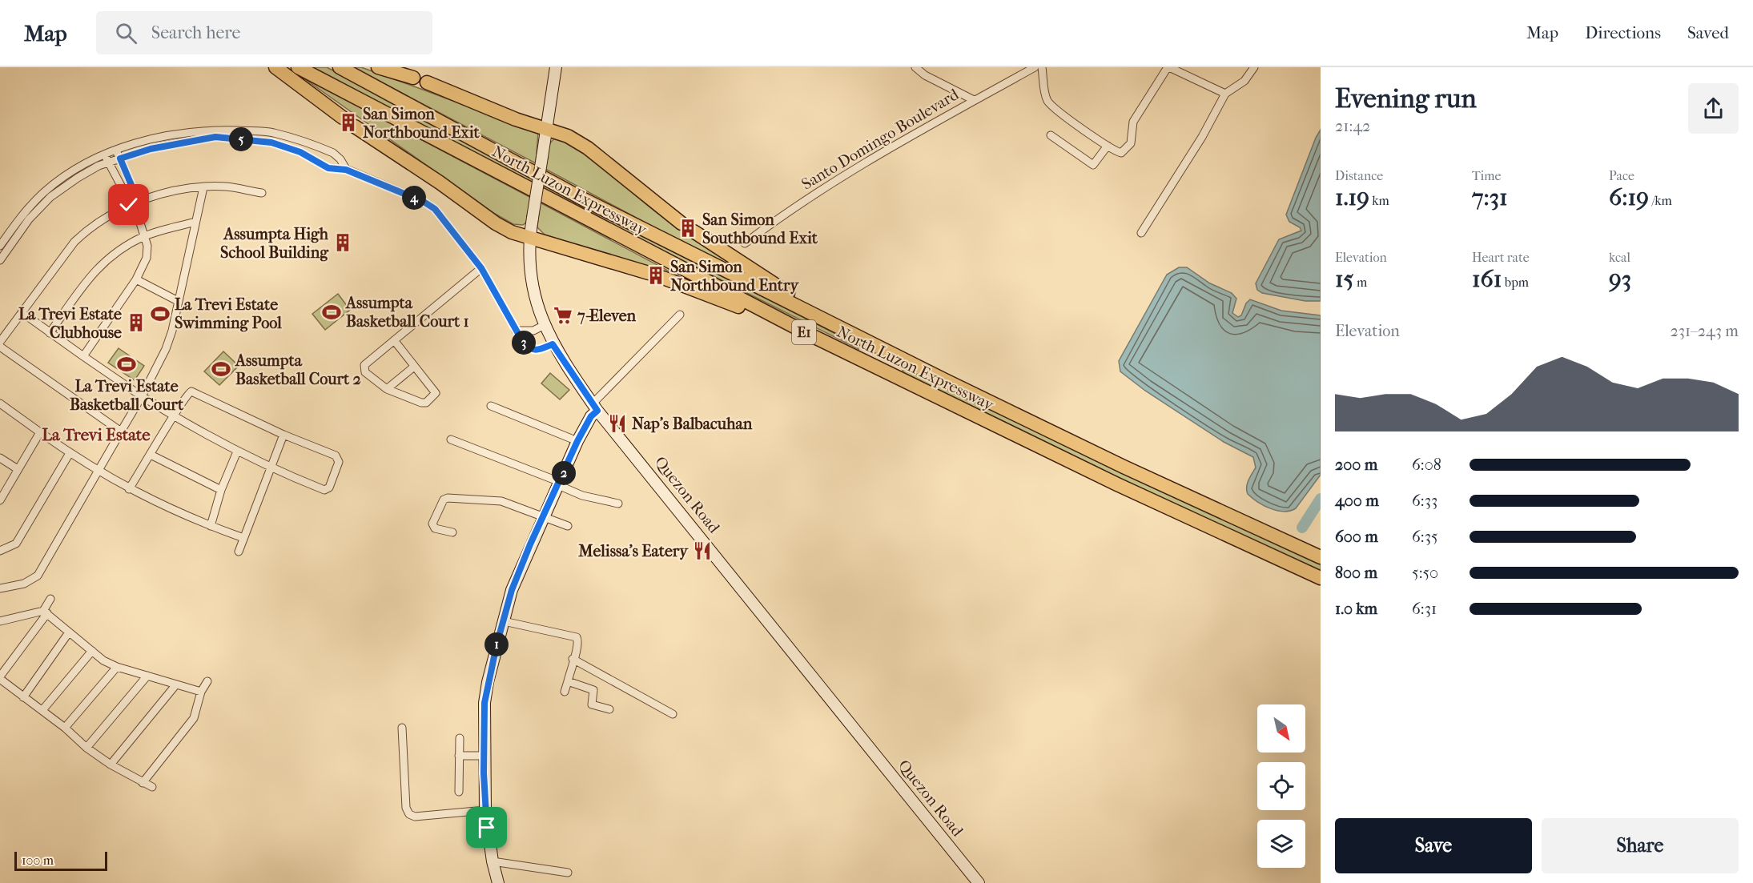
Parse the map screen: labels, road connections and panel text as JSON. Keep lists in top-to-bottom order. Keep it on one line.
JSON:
{"streets":{"highway":["North Luzon Expressway","E1"],"main road":["Quezon Road"],"street":["Santo Domingo Boulevard"]},"districts":["La Trevi Estate"],"places":{"building":["San Simon Northbound Exit","San Simon Southbound Exit","Assumpta High School Building","San Simon Northbound Entry","La Trevi Estate Clubhouse"],"sports":["Assumpta Basketball Court 1","La Trevi Estate Swimming Pool","La Trevi Estate Basketball Court","Assumpta Basketball Court 2"],"supermarket":["7-Eleven"],"restaurant":["Nap's Balbacuhan","Melissa's Eatery"]},"scale_bar":"100 m","north":"bottom right","page":{"header":"Map","search":"Search here","nav":["Map","Directions","Saved"],"heading":["Evening run","21:42"],"pins":["5","4","3","2","1"],"stats":[["Distance","1.19 km"],["Time","7:31"],["Pace","6:19 /km"],["Elevation","15 m"],["Heart rate","161 bpm"],["kcal","93"]],"chart":["Elevation","231–243 m"],"list":[{"name":"200 m","note":"6:08"},{"name":"400 m","note":"6:33"},{"name":"600 m","note":"6:35"},{"name":"800 m","note":"5:50"},{"name":"1.0 km","note":"6:31"}],"buttons":["Save","Share"],"scale":"100 m"}}
